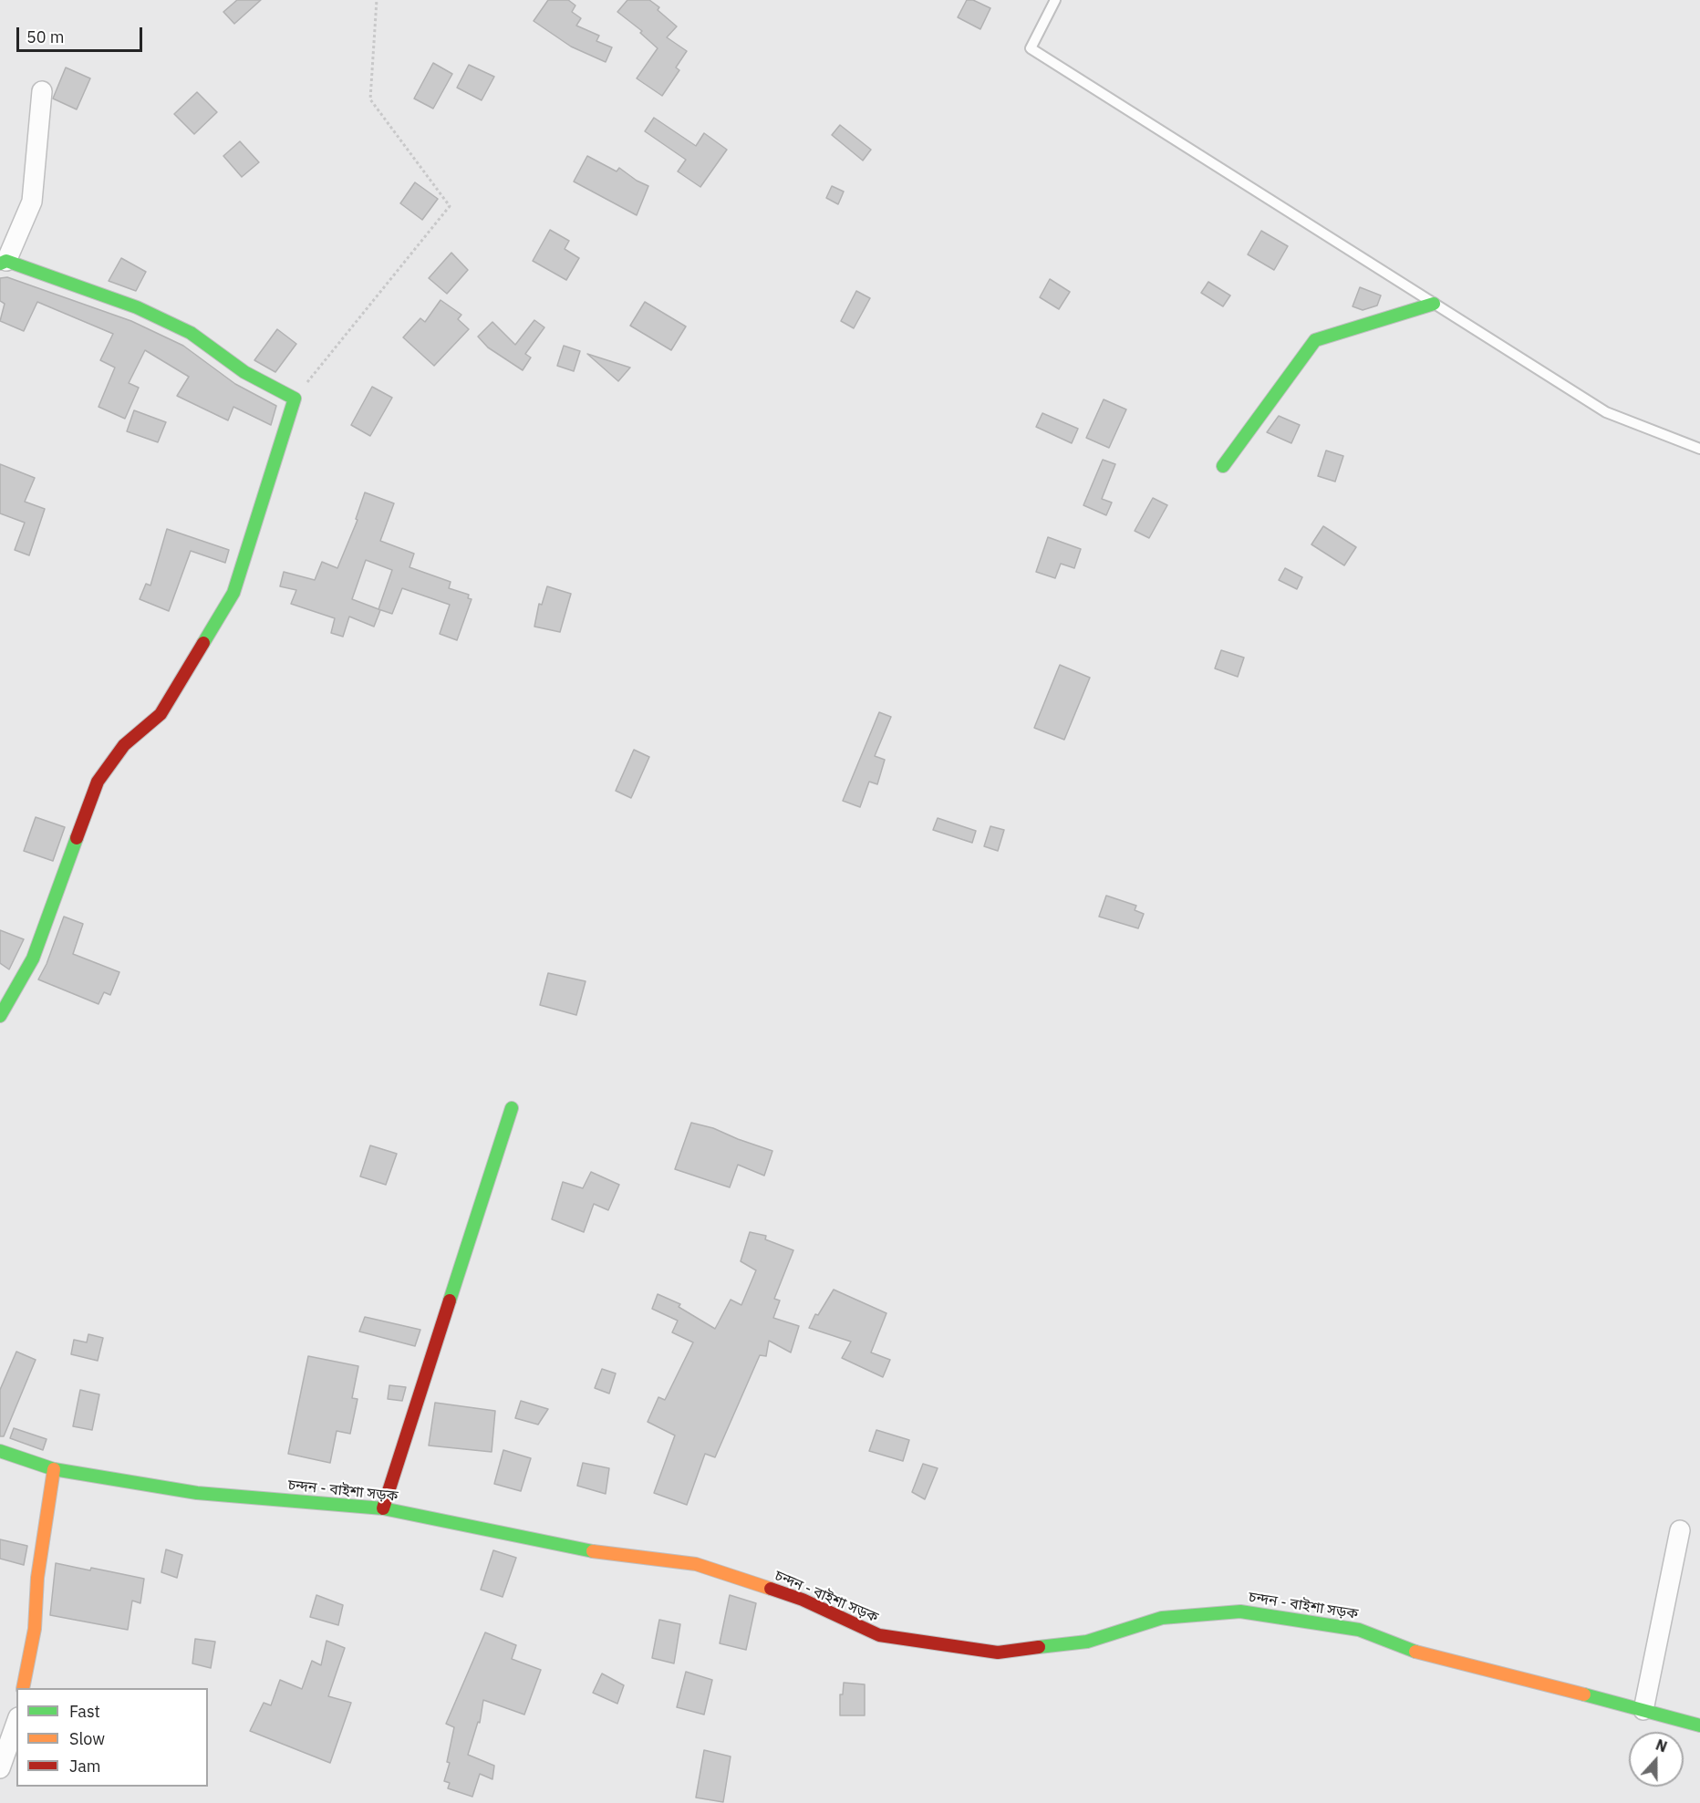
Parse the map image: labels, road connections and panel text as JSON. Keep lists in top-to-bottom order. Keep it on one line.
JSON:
{"streets":{"street":["চন্দন - বাইশা সড়ক"]},"legend":["Fast","Slow","Jam"],"scale_bar":"50 m","north":"top"}
